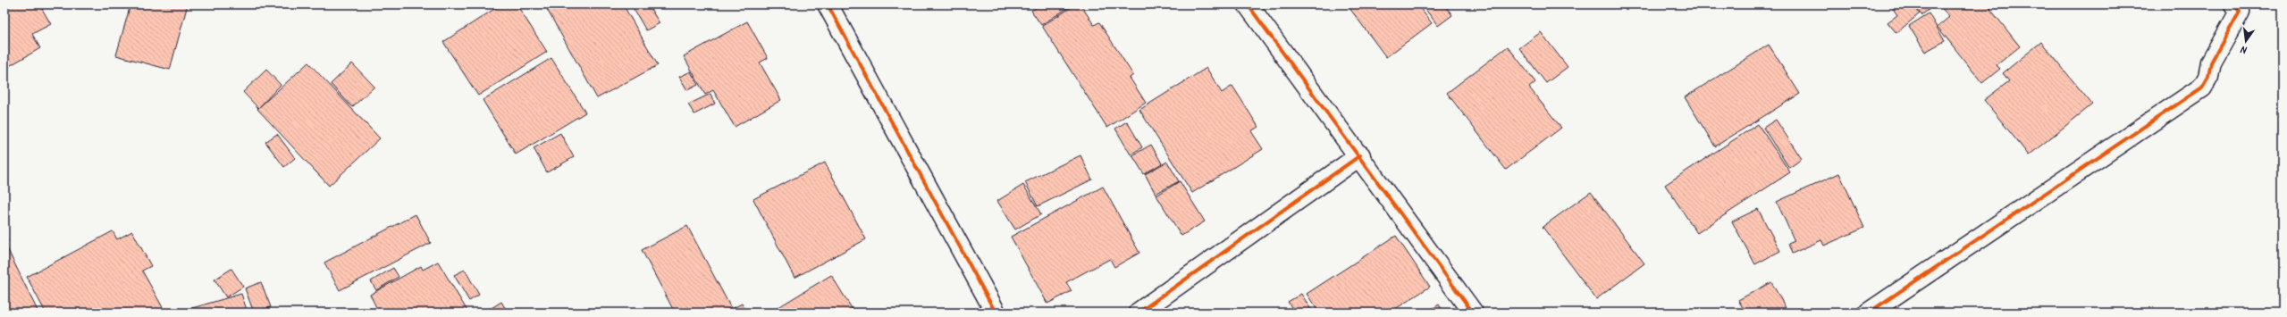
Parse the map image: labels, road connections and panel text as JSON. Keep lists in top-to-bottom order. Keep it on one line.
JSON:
{"north":"bottom"}
